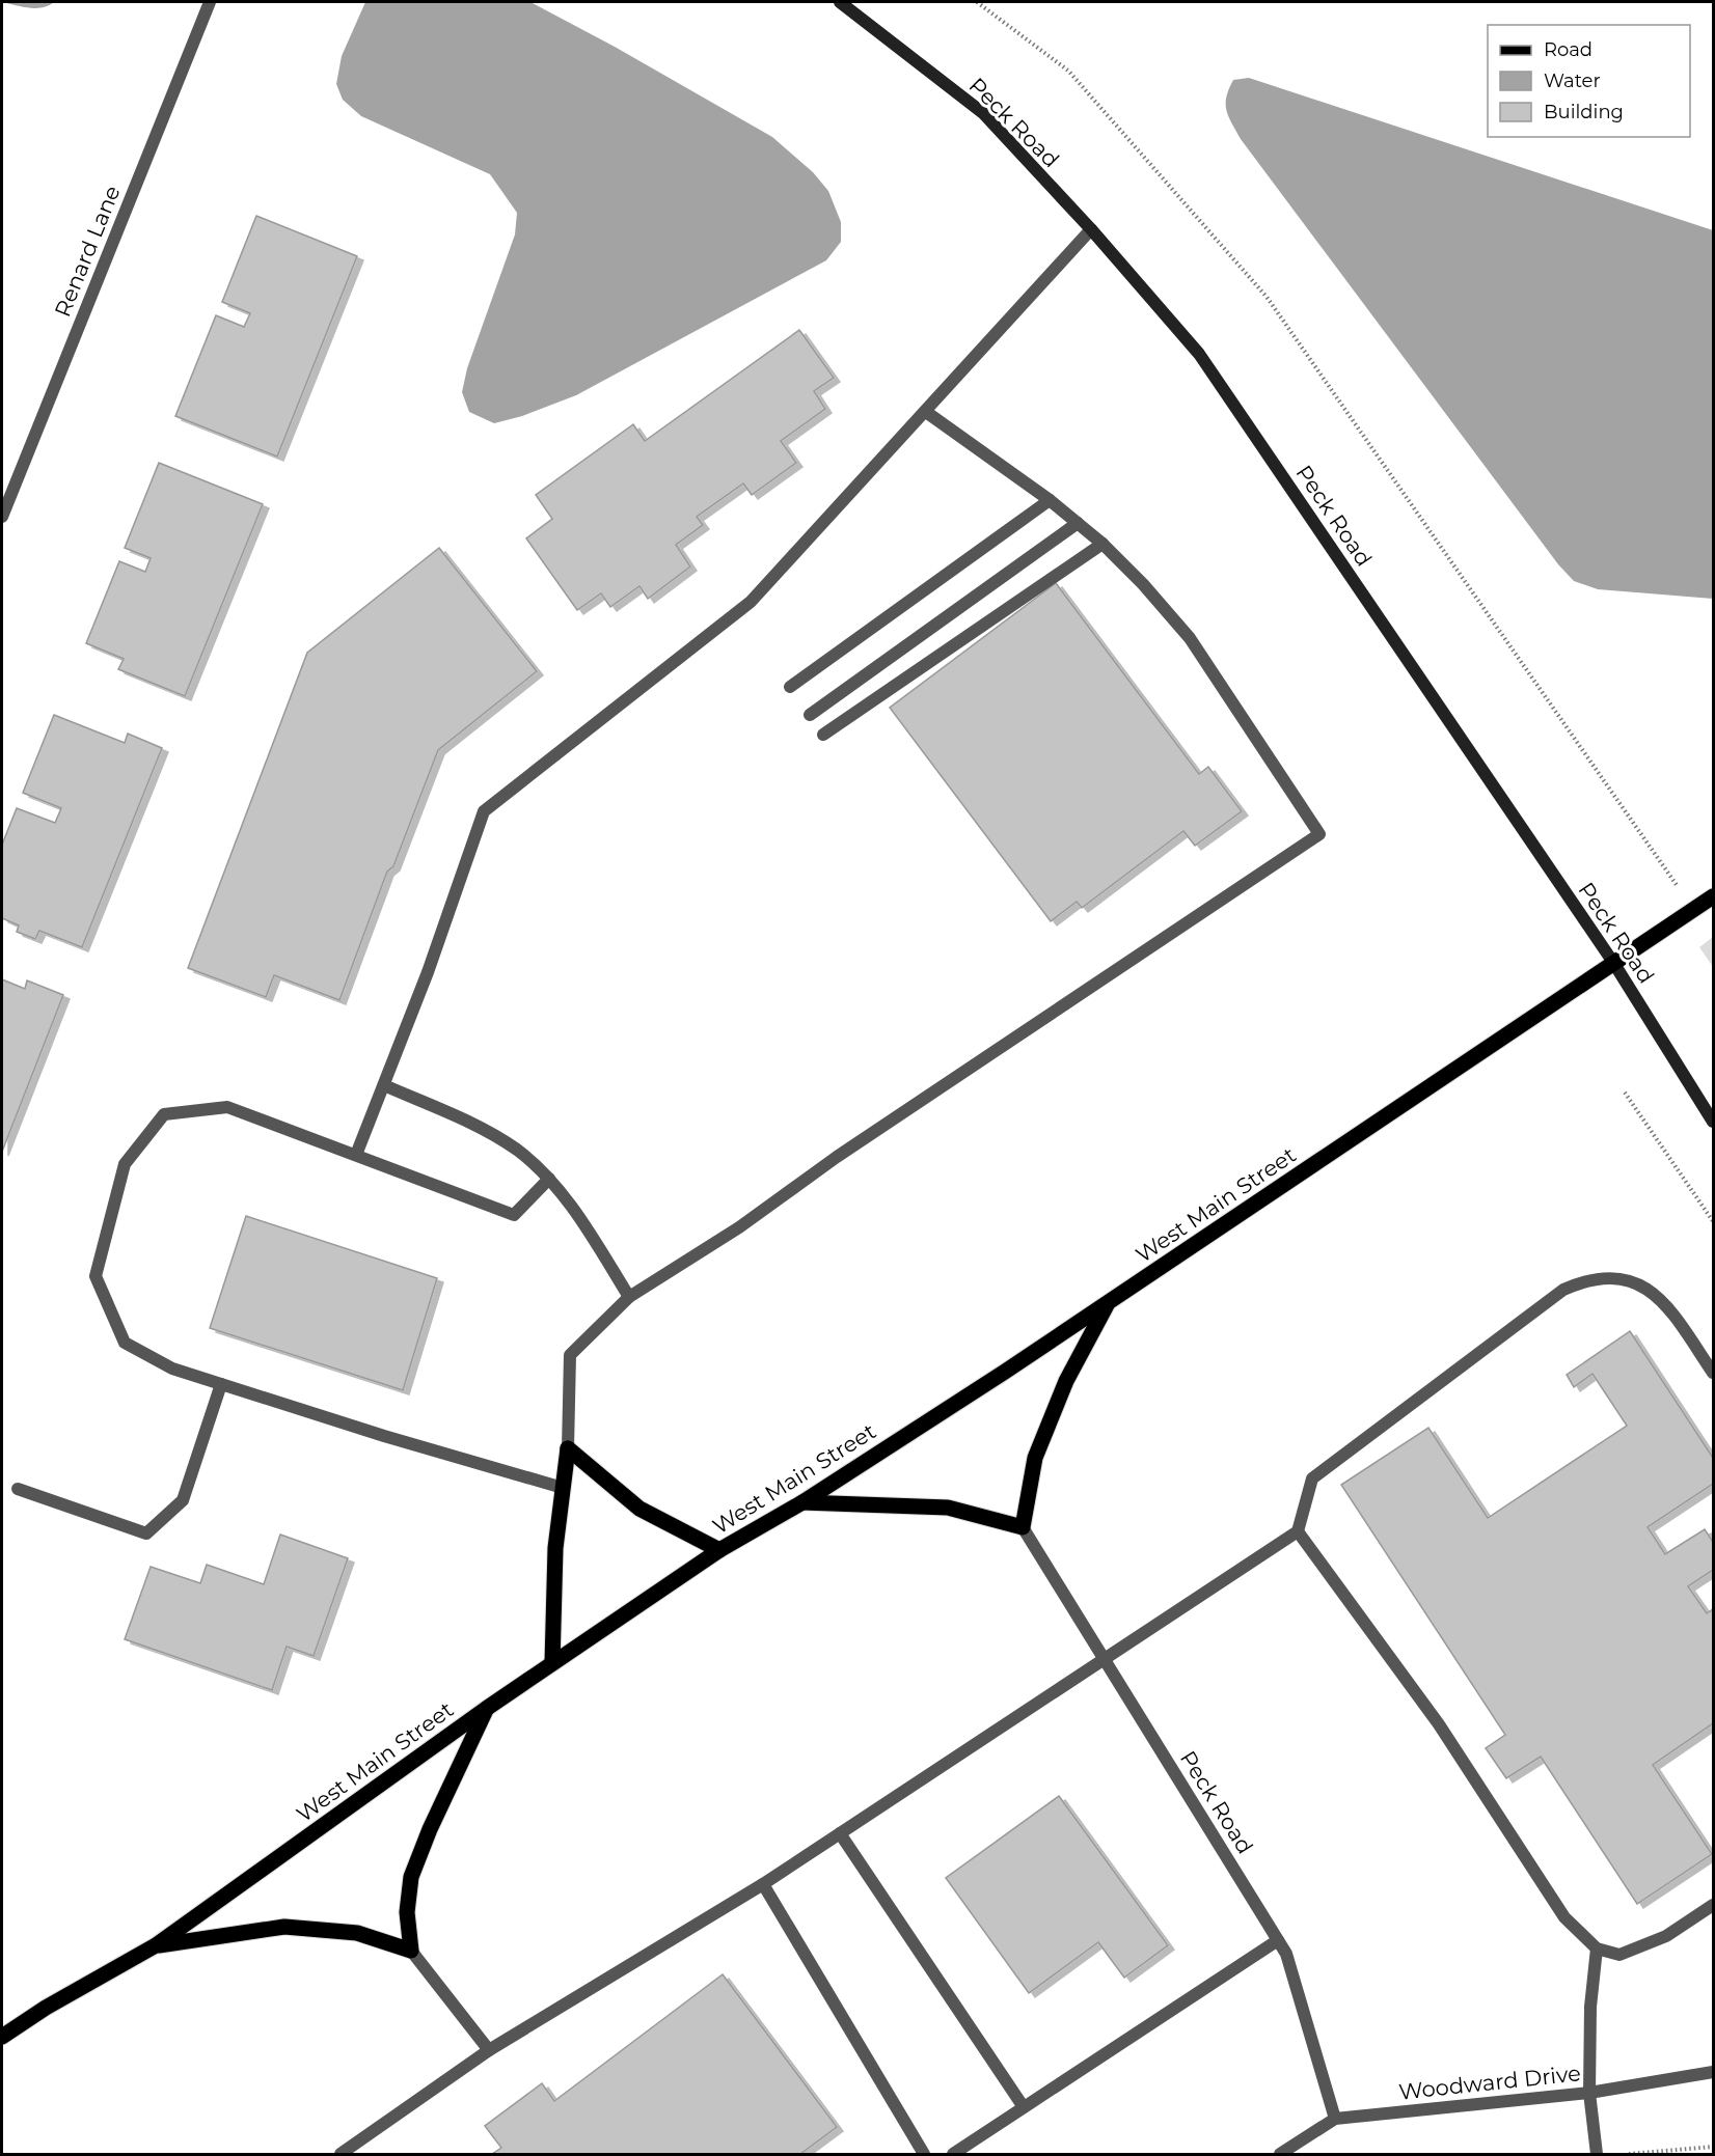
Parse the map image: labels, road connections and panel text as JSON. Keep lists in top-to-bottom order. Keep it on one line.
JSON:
{"streets":{"main road":["West Main Street"],"street":["Peck Road","Renard Lane","Woodward Drive"]},"crossings":[["Peck Road","West Main Street"],["Peck Road","Woodward Drive"]],"legend":["Road","Water","Building"]}
